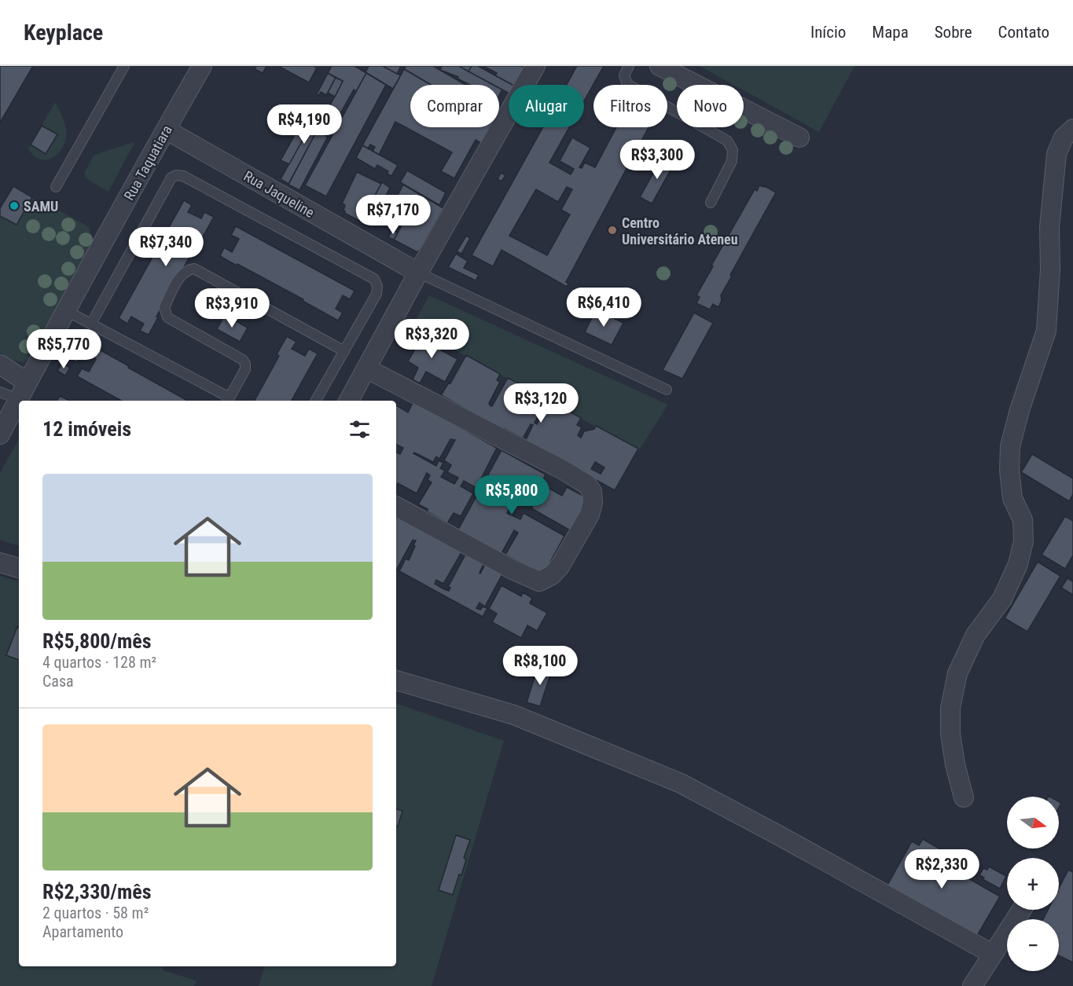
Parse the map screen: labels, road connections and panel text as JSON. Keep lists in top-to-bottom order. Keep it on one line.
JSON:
{"streets":{"street":["Rua Taquatiara","Rua Jaqueline"]},"crossings":[["Rua Taquatiara","Rua Jaqueline"]],"places":["SAMU","Centro Universitário Ateneu"],"north":"right","page":{"header":"Keyplace","nav":["Início","Mapa","Sobre","Contato"],"chip":["Comprar","Alugar","Filtros","Novo"],"price":["R$4,190","R$3,300","R$7,170","R$7,340","R$6,410","R$3,910","R$3,320","R$5,770","R$3,120","R$5,800","R$8,100","R$2,330"],"heading":"12 imóveis","list":[{"name":"R$5,800/mês","note":"4 quartos · 128 m² · Casa"},{"name":"R$2,330/mês","note":"2 quartos · 58 m² · Apartamento"}],"map_buttons":["+","−"]}}
